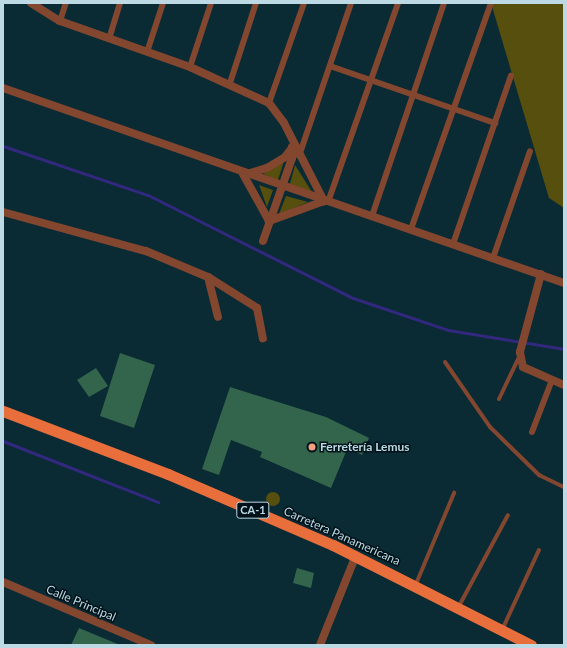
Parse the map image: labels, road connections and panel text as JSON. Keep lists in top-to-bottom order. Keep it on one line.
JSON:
{"streets":{"highway":["CA-1","Carretera Panamericana"],"street":["Calle Principal"]},"places":["Ferretería Lemus"]}
